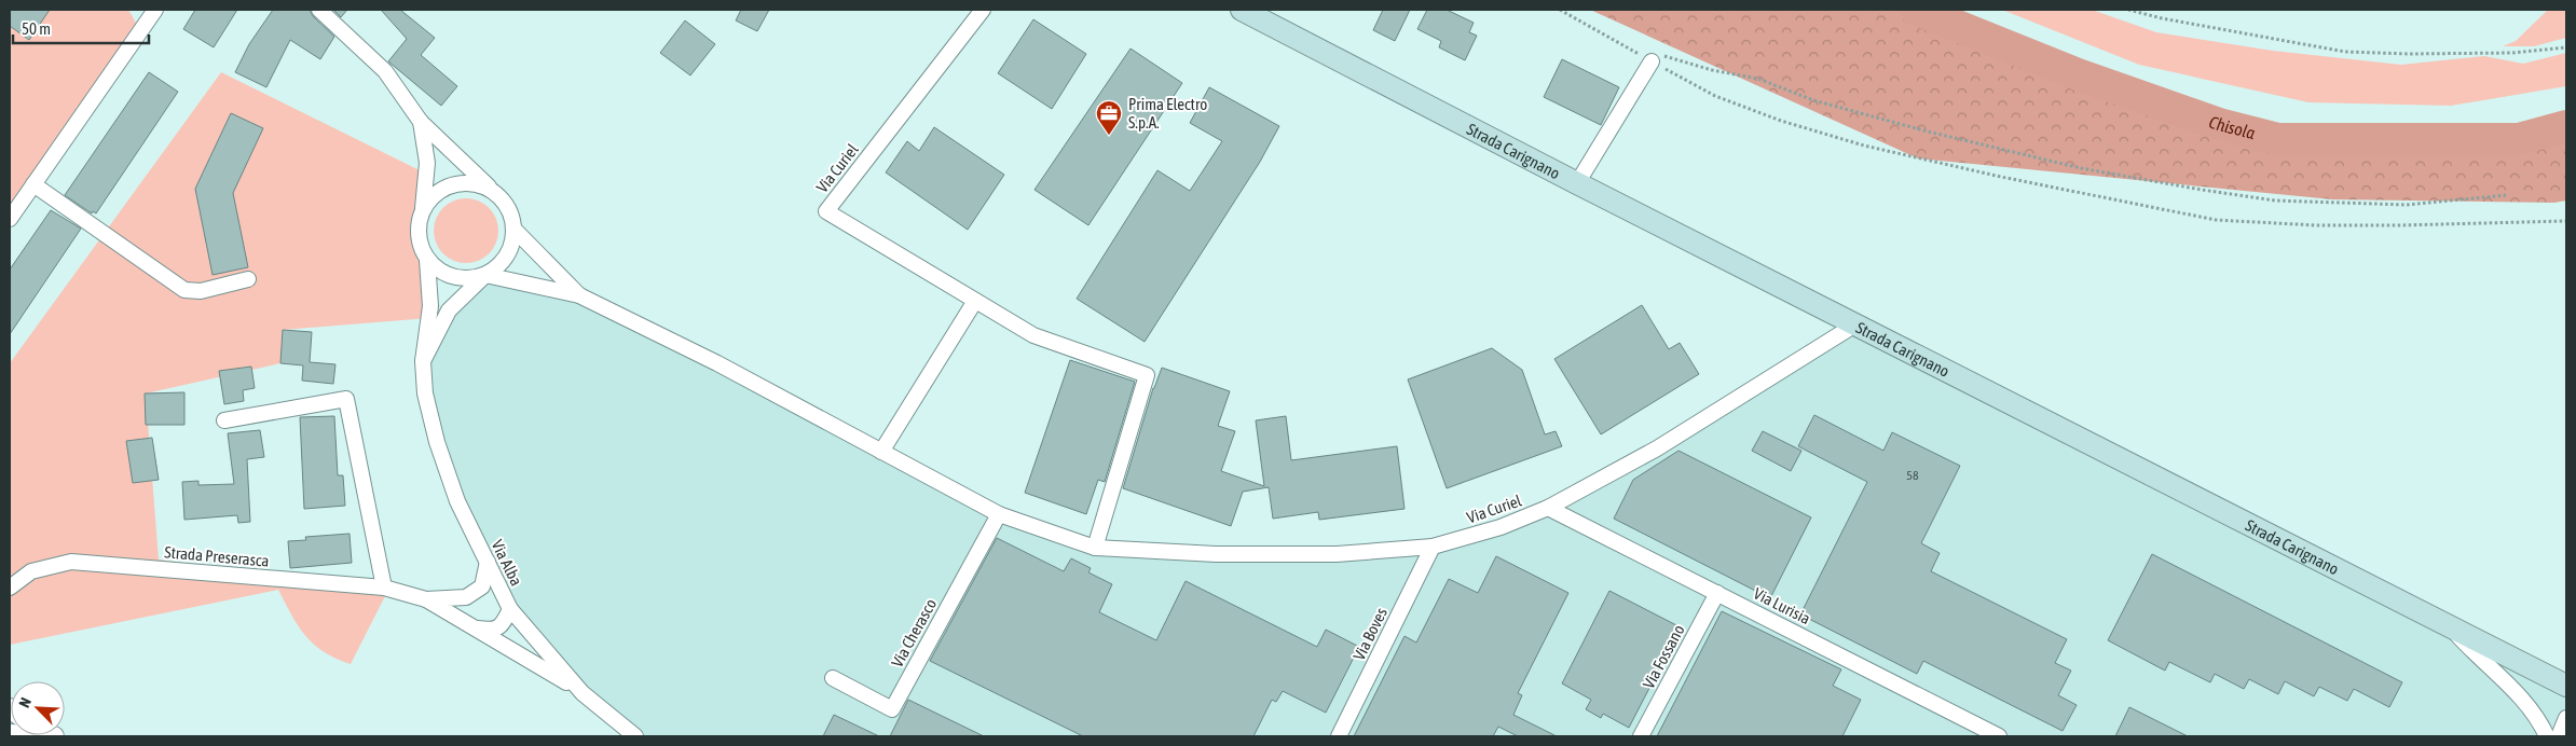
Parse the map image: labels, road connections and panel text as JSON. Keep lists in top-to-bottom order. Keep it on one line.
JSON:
{"streets":{"main road":["Strada Carignano"],"street":["Via Curiel","Strada Preserasca","Via Alba","Via Lurisia","Via Cherasco","Via Boves","Via Fossano"]},"crossings":[["Strada Carignano","Via Curiel"],["Via Curiel","Via Alba"],["Via Curiel","Via Lurisia"],["Via Curiel","Via Cherasco"],["Via Curiel","Via Boves"],["Strada Preserasca","Via Alba"],["Via Lurisia","Via Fossano"]],"water":["Chisola"],"places":{"office":["Prima Electro S.p.A."]},"house_numbers":["58"],"scale_bar":"50 m","north":"top left"}
